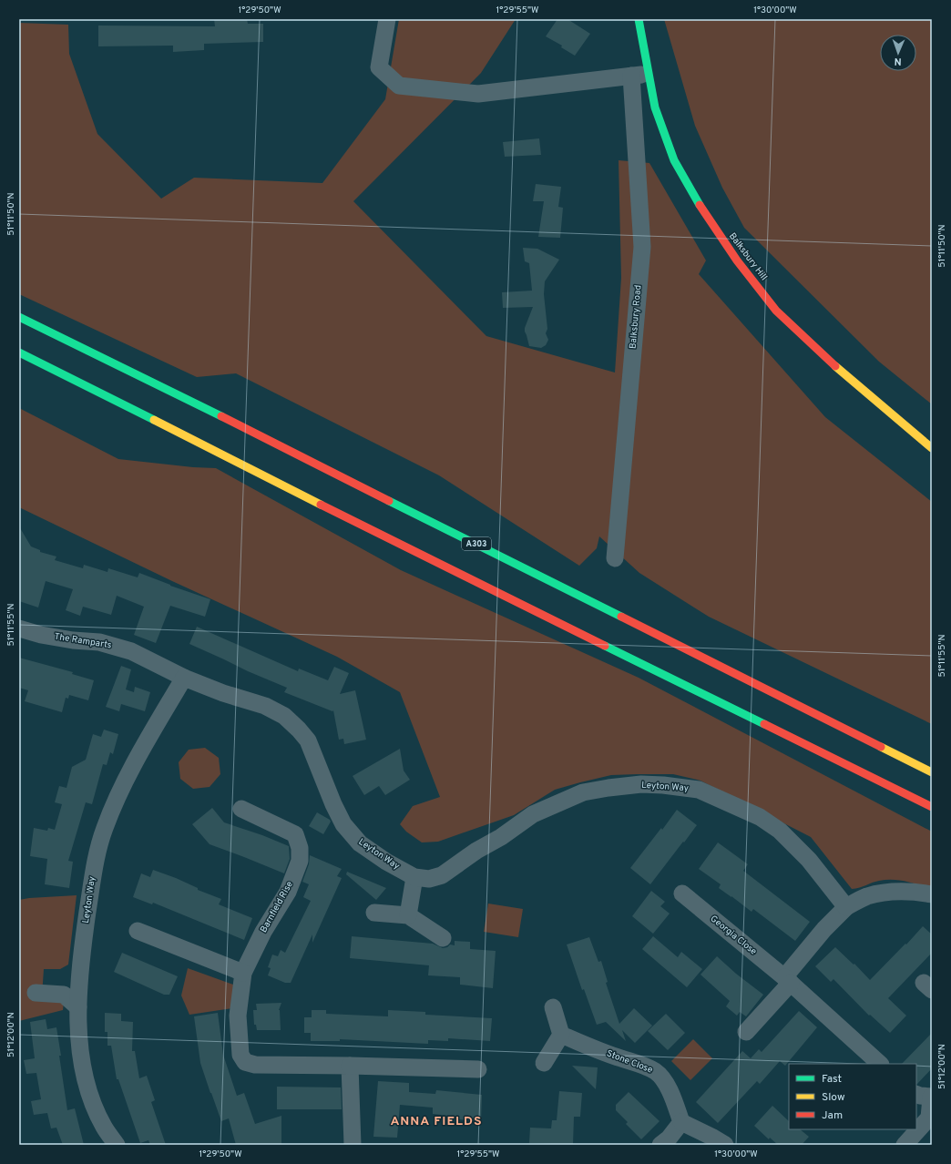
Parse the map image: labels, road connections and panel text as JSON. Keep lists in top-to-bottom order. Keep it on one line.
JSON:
{"streets":{"main road":["Balksbury Hill","A303"],"street":["Balksbury Road","The Ramparts","Leyton Way","Barnfield Rise","Georgia Close","Stone Close"]},"crossings":[["The Ramparts","Leyton Way"]],"districts":["ANNA FIELDS"],"legend":["Fast","Slow","Jam"],"north":"bottom","coordinates":["1°29'50\"W","1°29'55\"W","1°30'00\"W","51°11'50\"N","51°11'55\"N","51°12'00\"N"]}
